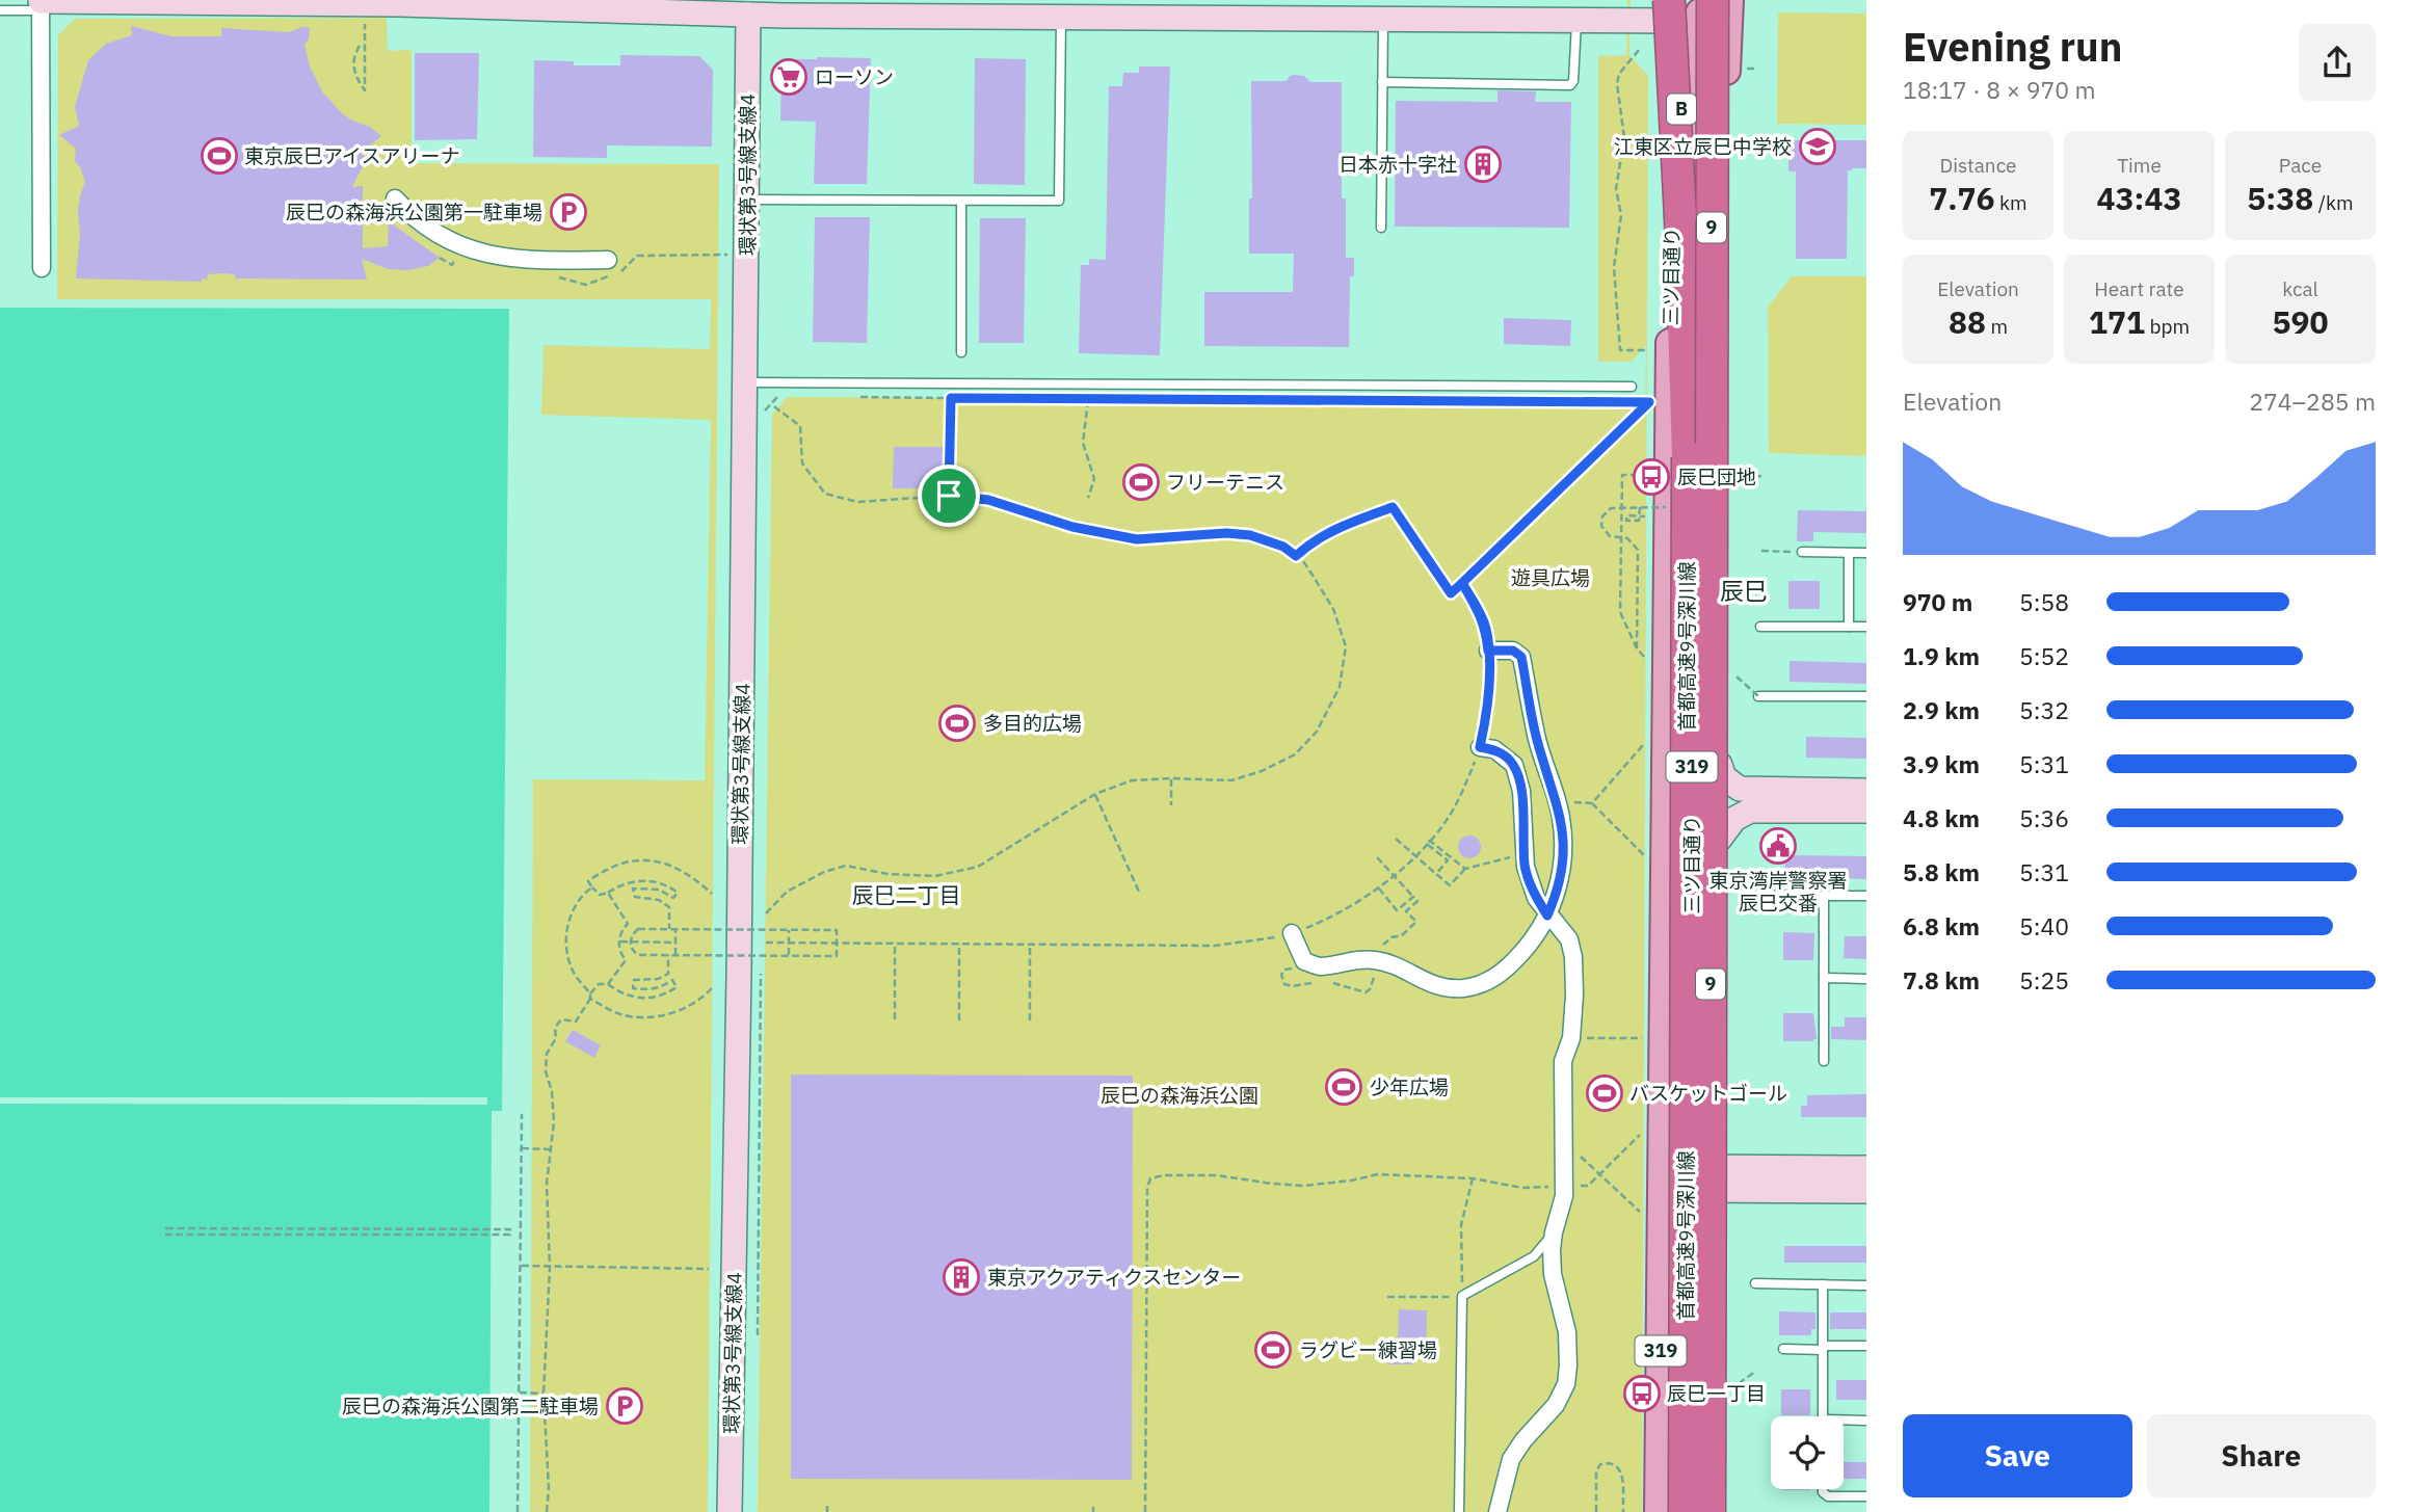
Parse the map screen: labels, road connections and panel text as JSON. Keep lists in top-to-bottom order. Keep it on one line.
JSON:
{"streets":{"highway":["B","9","首都高速9号深川線"],"main road":["三ツ目通り","319"],"street":["環状第3号線支線4"]},"crossings":[["B","三ツ目通り"],["B","首都高速9号深川線"],["三ツ目通り","首都高速9号深川線"]],"districts":["辰巳","辰巳二丁目"],"parks":["遊具広場","辰巳の森海浜公園"],"places":{"supermarket":["ローソン"],"school or university":["江東区立辰巳中学校"],"sports":["東京辰巳アイスアリーナ","フリーテニス","多目的広場","少年広場","バスケットゴール","ラグビー練習場"],"building":["日本赤十字社","東京アクアティクスセンター"],"parking":["辰巳の森海浜公園第一駐車場","辰巳の森海浜公園第二駐車場"],"bus stop":["辰巳団地","辰巳一丁目"],"public building":["東京湾岸警察署 辰巳交番"]},"page":{"heading":["Evening run","18:17 · 8 × 970 m"],"stats":[["Distance","7.76 km"],["Time","43:43"],["Pace","5:38 /km"],["Elevation","88 m"],["Heart rate","171 bpm"],["kcal","590"]],"chart":["Elevation","274–285 m"],"list":[{"name":"970 m","note":"5:58"},{"name":"1.9 km","note":"5:52"},{"name":"2.9 km","note":"5:32"},{"name":"3.9 km","note":"5:31"},{"name":"4.8 km","note":"5:36"},{"name":"5.8 km","note":"5:31"},{"name":"6.8 km","note":"5:40"},{"name":"7.8 km","note":"5:25"}],"buttons":["Save","Share"]}}
